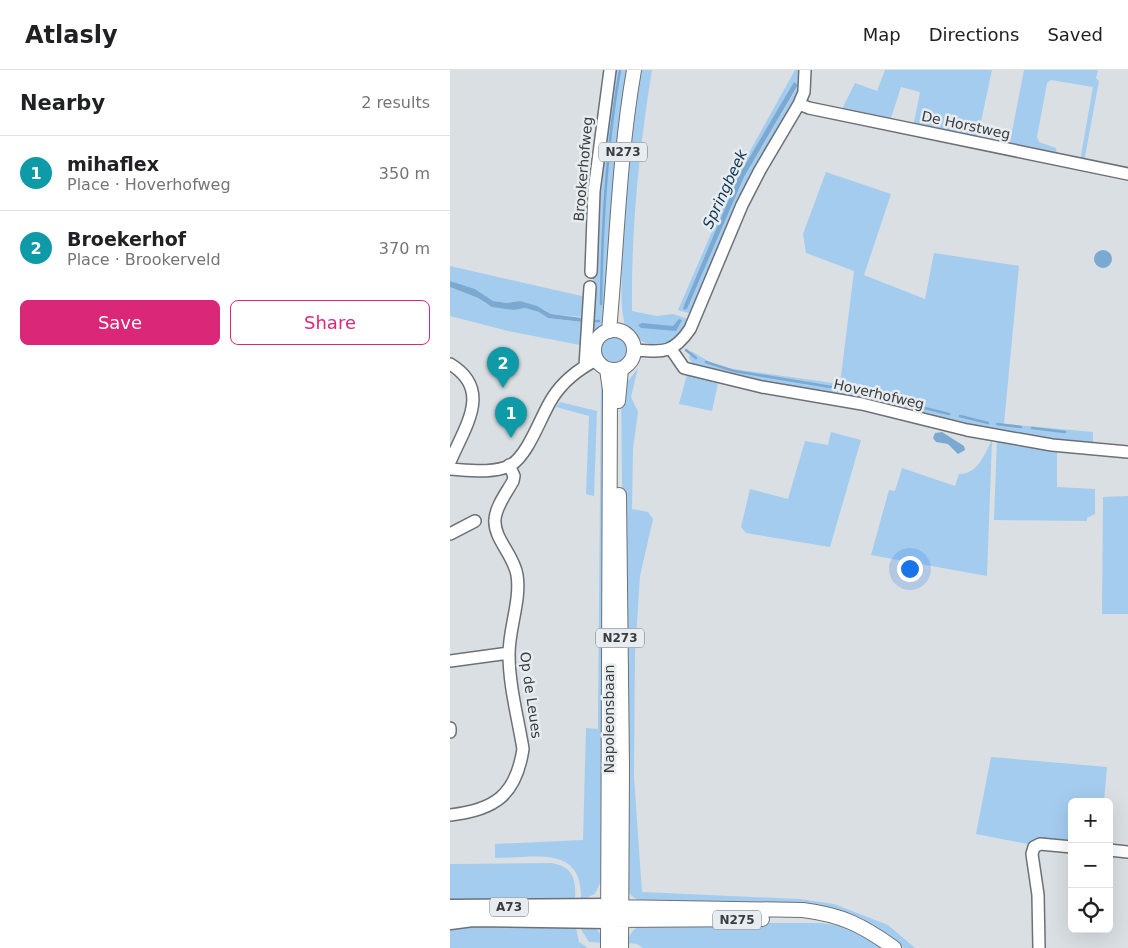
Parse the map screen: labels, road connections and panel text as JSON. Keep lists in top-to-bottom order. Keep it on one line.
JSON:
{"streets":{"highway":["A73"],"main road":["N273","Napoleonsbaan","N275"],"street":["De Horstweg","Brookerhofweg","Hoverhofweg","Op de Leues"]},"crossings":[["N273","Napoleonsbaan"],["Napoleonsbaan","A73"],["Napoleonsbaan","N275"],["A73","N275"]],"water":["Springbeek"],"page":{"header":"Atlasly","nav":["Map","Directions","Saved"],"heading":["Nearby","2 results"],"list":[{"mark":"1","name":"mihaflex","note":"Place · Hoverhofweg","value":"350 m"},{"mark":"2","name":"Broekerhof","note":"Place · Brookerveld","value":"370 m"}],"buttons":["Save","Share"],"pins":["2","1"],"map_buttons":["+","−"]}}
